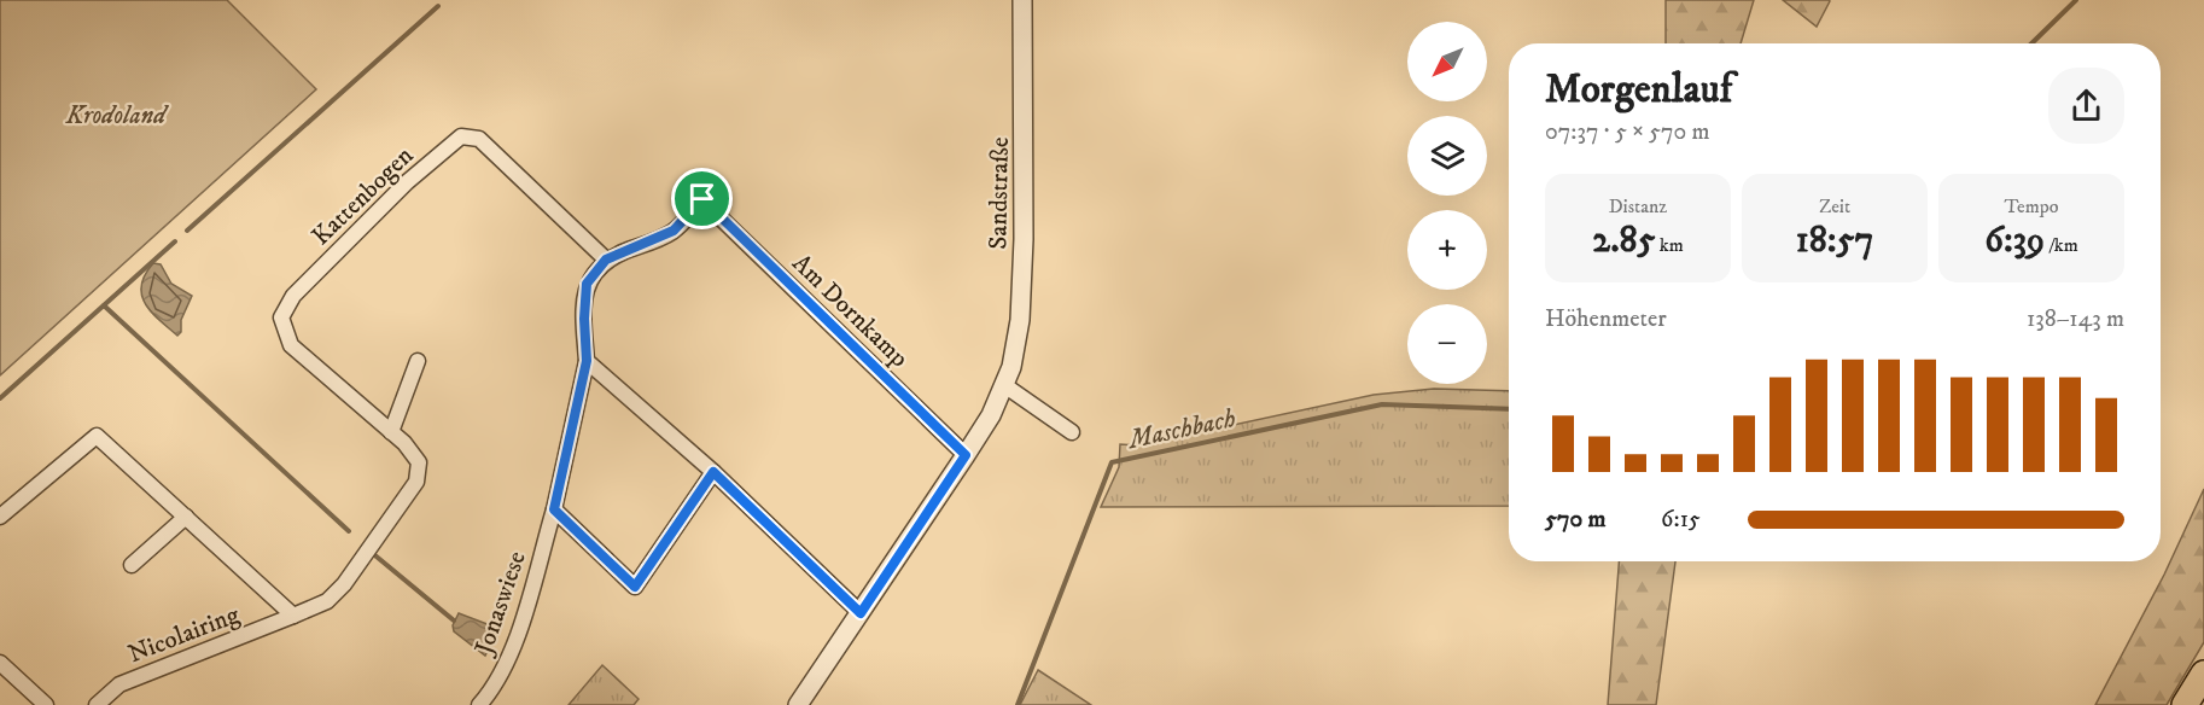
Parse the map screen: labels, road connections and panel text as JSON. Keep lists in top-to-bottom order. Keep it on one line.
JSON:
{"streets":{"street":["Sandstraße","Kattenbogen","Am Dornkamp","Jonaswiese","Nicolairing"]},"crossings":[["Sandstraße","Am Dornkamp"],["Kattenbogen","Am Dornkamp"],["Kattenbogen","Jonaswiese"],["Kattenbogen","Nicolairing"],["Am Dornkamp","Jonaswiese"]],"water":["Maschbach"],"parks":["Krodoland"],"north":"bottom left","page":{"map_buttons":["+","−"],"heading":["Morgenlauf","07:37 · 5 × 570 m"],"stats":[["Distanz","2.85 km"],["Zeit","18:57"],["Tempo","6:39 /km"]],"chart":["Höhenmeter","138–143 m"],"list":[{"name":"570 m","note":"6:15"}]}}
